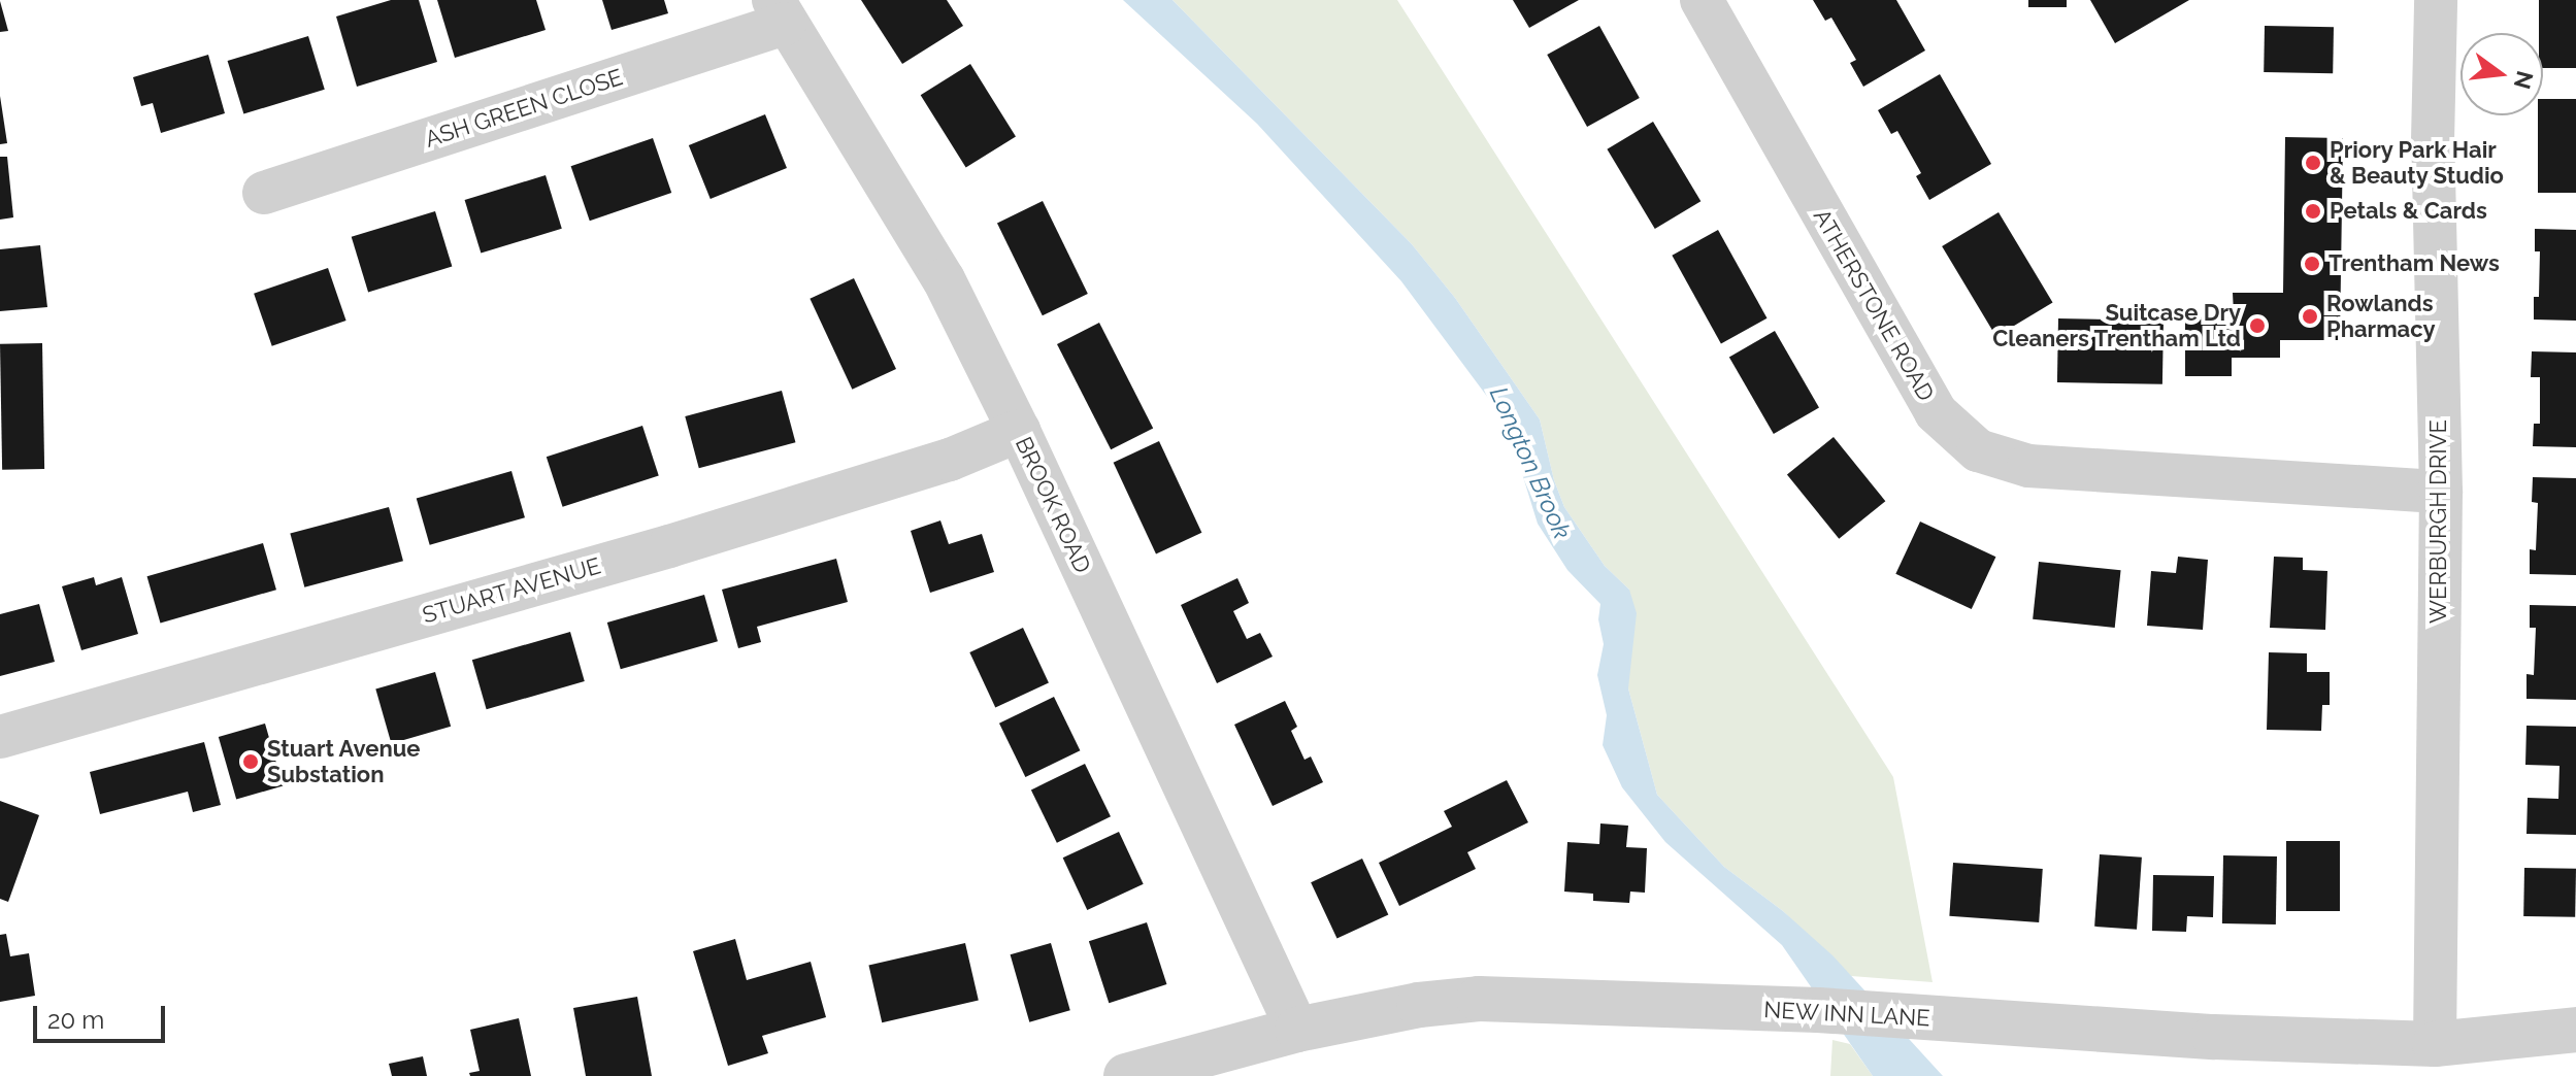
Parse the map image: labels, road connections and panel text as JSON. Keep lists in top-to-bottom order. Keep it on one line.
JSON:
{"streets":{"street":["ASH GREEN CLOSE","ATHERSTONE ROAD","BROOK ROAD","WERBURGH DRIVE","STUART AVENUE","NEW INN LANE"]},"crossings":[["ASH GREEN CLOSE","BROOK ROAD"],["ATHERSTONE ROAD","WERBURGH DRIVE"],["BROOK ROAD","STUART AVENUE"],["BROOK ROAD","NEW INN LANE"],["WERBURGH DRIVE","NEW INN LANE"]],"water":["Longton Brook"],"places":["Priory Park Hair & Beauty Studio","Petals & Cards","Trentham News","Rowlands Pharmacy","Suitcase Dry Cleaners Trentham Ltd","Stuart Avenue Substation"],"scale_bar":"20 m","north":"right"}
